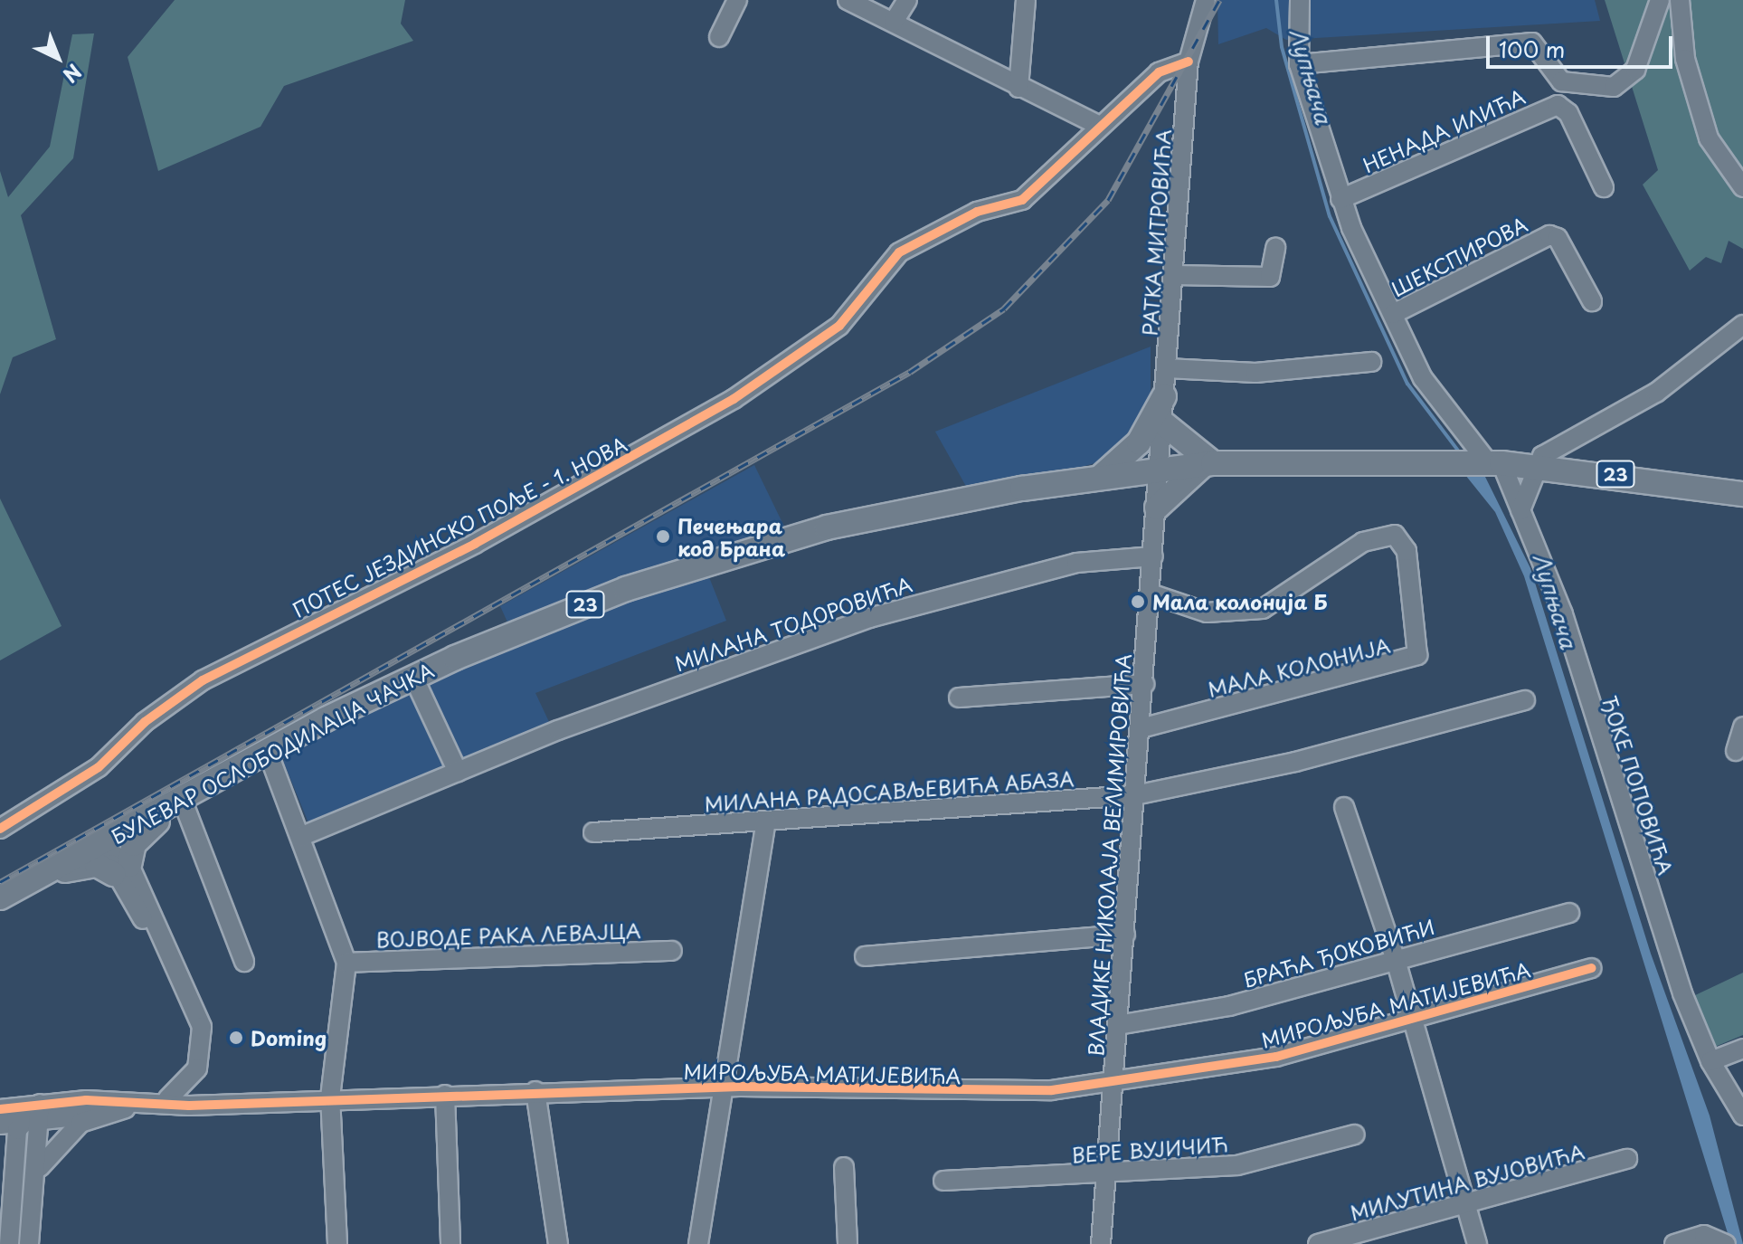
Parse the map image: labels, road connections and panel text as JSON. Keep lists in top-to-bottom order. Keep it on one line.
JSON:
{"streets":{"main road":["23","БУЛЕВАР ОСЛОБОДИЛАЦА ЧАЧКА"],"street":["НЕНАДА ИЛИЋА","РАТКА МИТРОВИЋА","ШЕКСПИРОВА","ПОТЕС ЈЕЗДИНСКО ПОЉЕ - 1. НОВА","МИЛАНА ТОДОРОВИЋА","МАЛА КОЛОНИЈА","ЂОКЕ ПОПОВИЋА","МИЛАНА РАДОСАВЉЕВИЋА АБАЗА","ВЛАДИКЕ НИКОЛАЈА ВЕЛИМИРОВИЋА","ВОЈВОДЕ РАКА ЛЕВАЈЦА","БРАЋА ЂОКОВИЋИ","МИРОЉУБА МАТИЈЕВИЋА","ВЕРЕ ВУЈИЧИЋ","МИЛУТИНА ВУЈОВИЋА"]},"crossings":[["НЕНАДА ИЛИЋА","ЂОКЕ ПОПОВИЋА"],["РАТКА МИТРОВИЋА","ПОТЕС ЈЕЗДИНСКО ПОЉЕ - 1. НОВА"],["РАТКА МИТРОВИЋА","БУЛЕВАР ОСЛОБОДИЛАЦА ЧАЧКА"],["РАТКА МИТРОВИЋА","ВЛАДИКЕ НИКОЛАЈА ВЕЛИМИРОВИЋА"],["ШЕКСПИРОВА","ЂОКЕ ПОПОВИЋА"],["МИЛАНА ТОДОРОВИЋА","ВЛАДИКЕ НИКОЛАЈА ВЕЛИМИРОВИЋА"],["МАЛА КОЛОНИЈА","ВЛАДИКЕ НИКОЛАЈА ВЕЛИМИРОВИЋА"],["БУЛЕВАР ОСЛОБОДИЛАЦА ЧАЧКА","ЂОКЕ ПОПОВИЋА"],["БУЛЕВАР ОСЛОБОДИЛАЦА ЧАЧКА","ВЛАДИКЕ НИКОЛАЈА ВЕЛИМИРОВИЋА"],["МИЛАНА РАДОСАВЉЕВИЋА АБАЗА","ВЛАДИКЕ НИКОЛАЈА ВЕЛИМИРОВИЋА"],["ВЛАДИКЕ НИКОЛАЈА ВЕЛИМИРОВИЋА","БРАЋА ЂОКОВИЋИ"],["ВЛАДИКЕ НИКОЛАЈА ВЕЛИМИРОВИЋА","МИРОЉУБА МАТИЈЕВИЋА"],["ВЛАДИКЕ НИКОЛАЈА ВЕЛИМИРОВИЋА","ВЕРЕ ВУЈИЧИЋ"]],"water":["Лупњача"],"places":["Печењара код Брана","Мала колонија Б","Doming"],"scale_bar":"100 m","north":"bottom right"}
